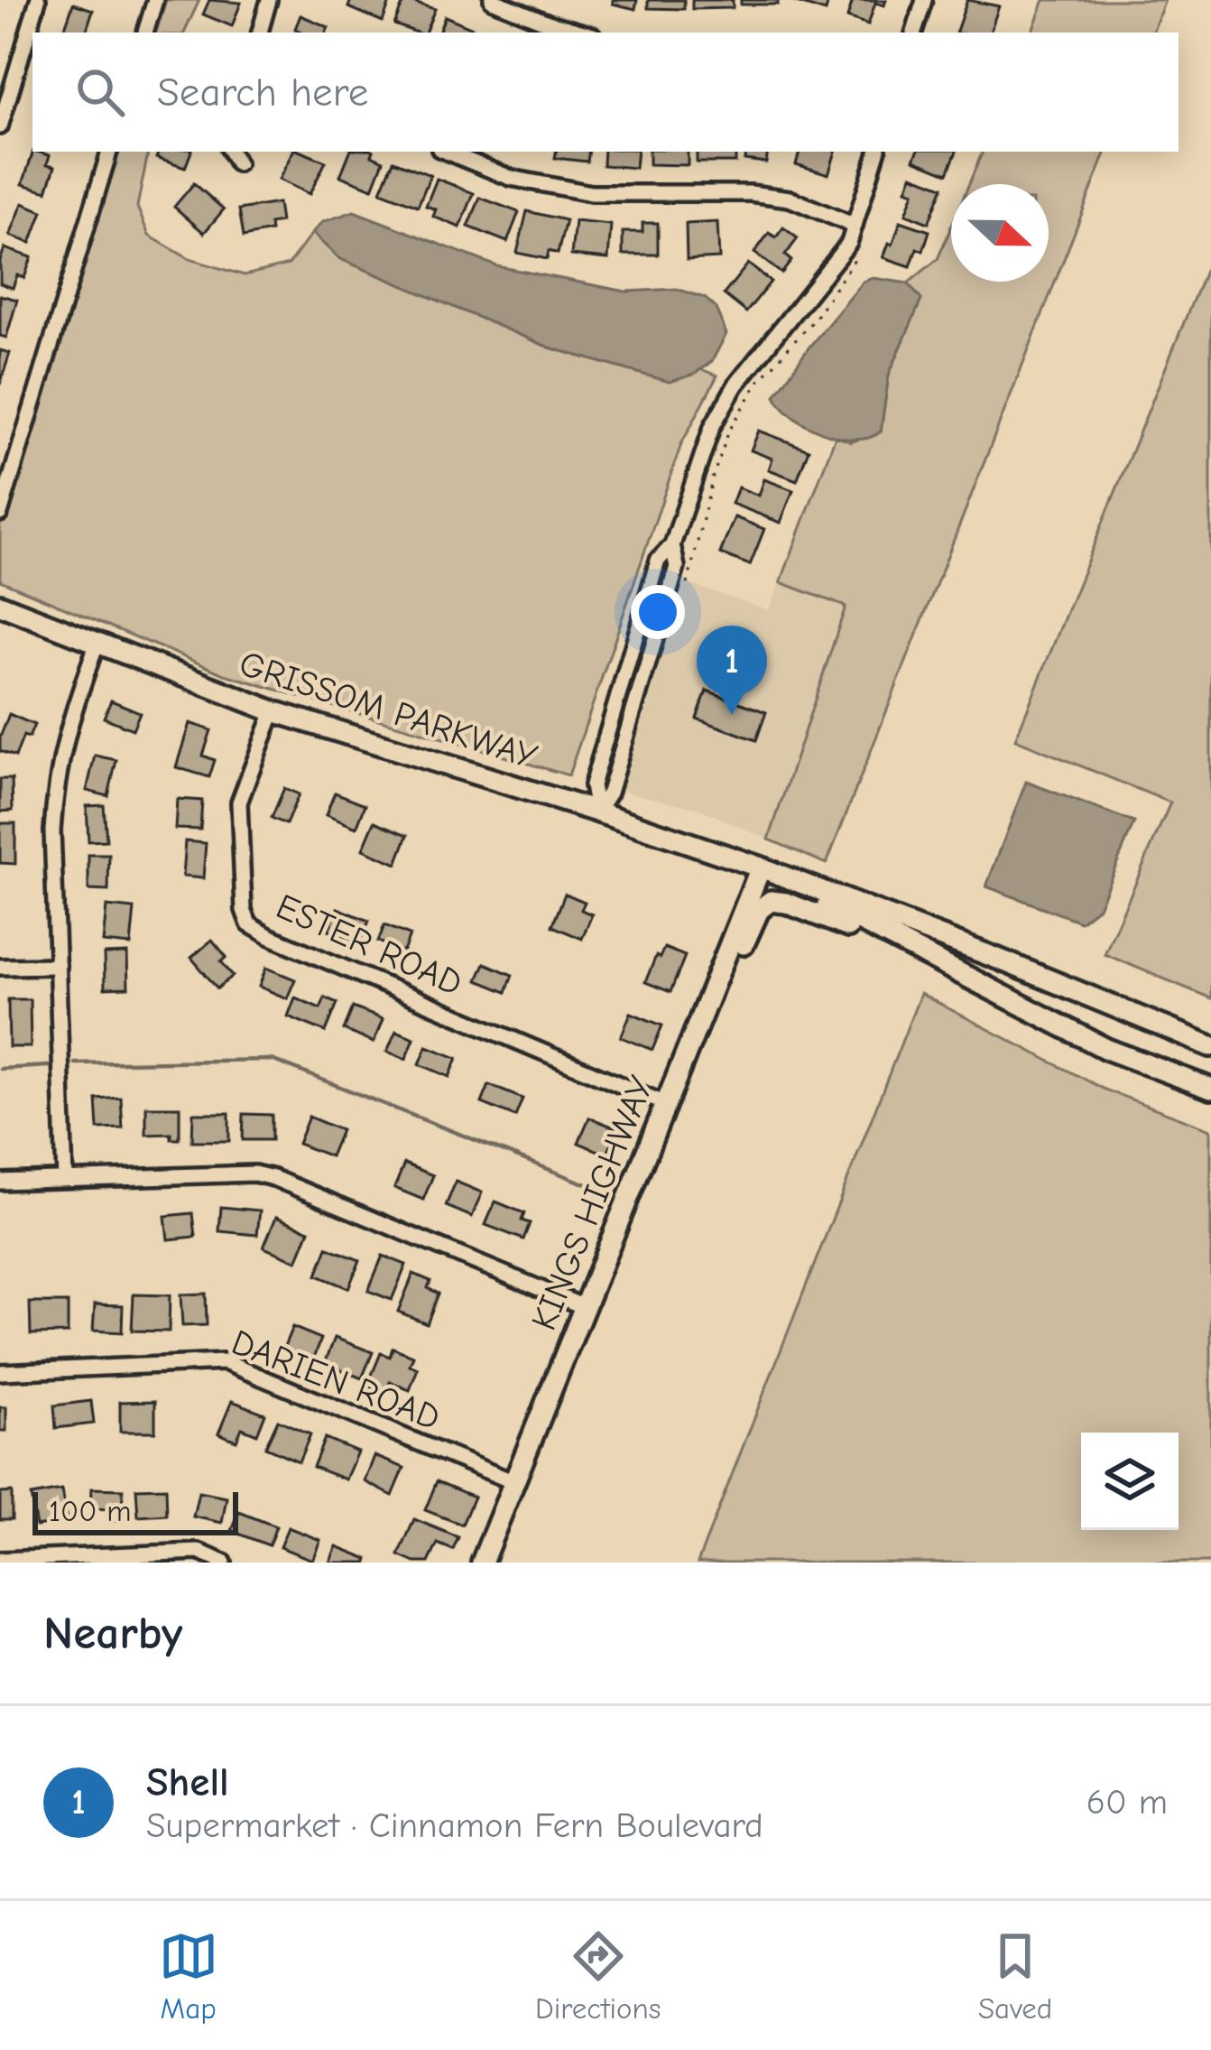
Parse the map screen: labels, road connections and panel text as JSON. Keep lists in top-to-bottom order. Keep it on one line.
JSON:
{"streets":{"main road":["GRISSOM PARKWAY","KINGS HIGHWAY"],"street":["ESTER ROAD","DARIEN ROAD"]},"crossings":[["GRISSOM PARKWAY","ESTER ROAD"],["GRISSOM PARKWAY","KINGS HIGHWAY"],["ESTER ROAD","KINGS HIGHWAY"],["KINGS HIGHWAY","DARIEN ROAD"]],"scale_bar":"100 m","north":"right","page":{"search":"Search here","pins":"1","scale":"100 m","heading":"Nearby","list":[{"mark":"1","name":"Shell","note":"Supermarket · Cinnamon Fern Boulevard","value":"60 m"}],"nav":["Map","Directions","Saved"]}}
